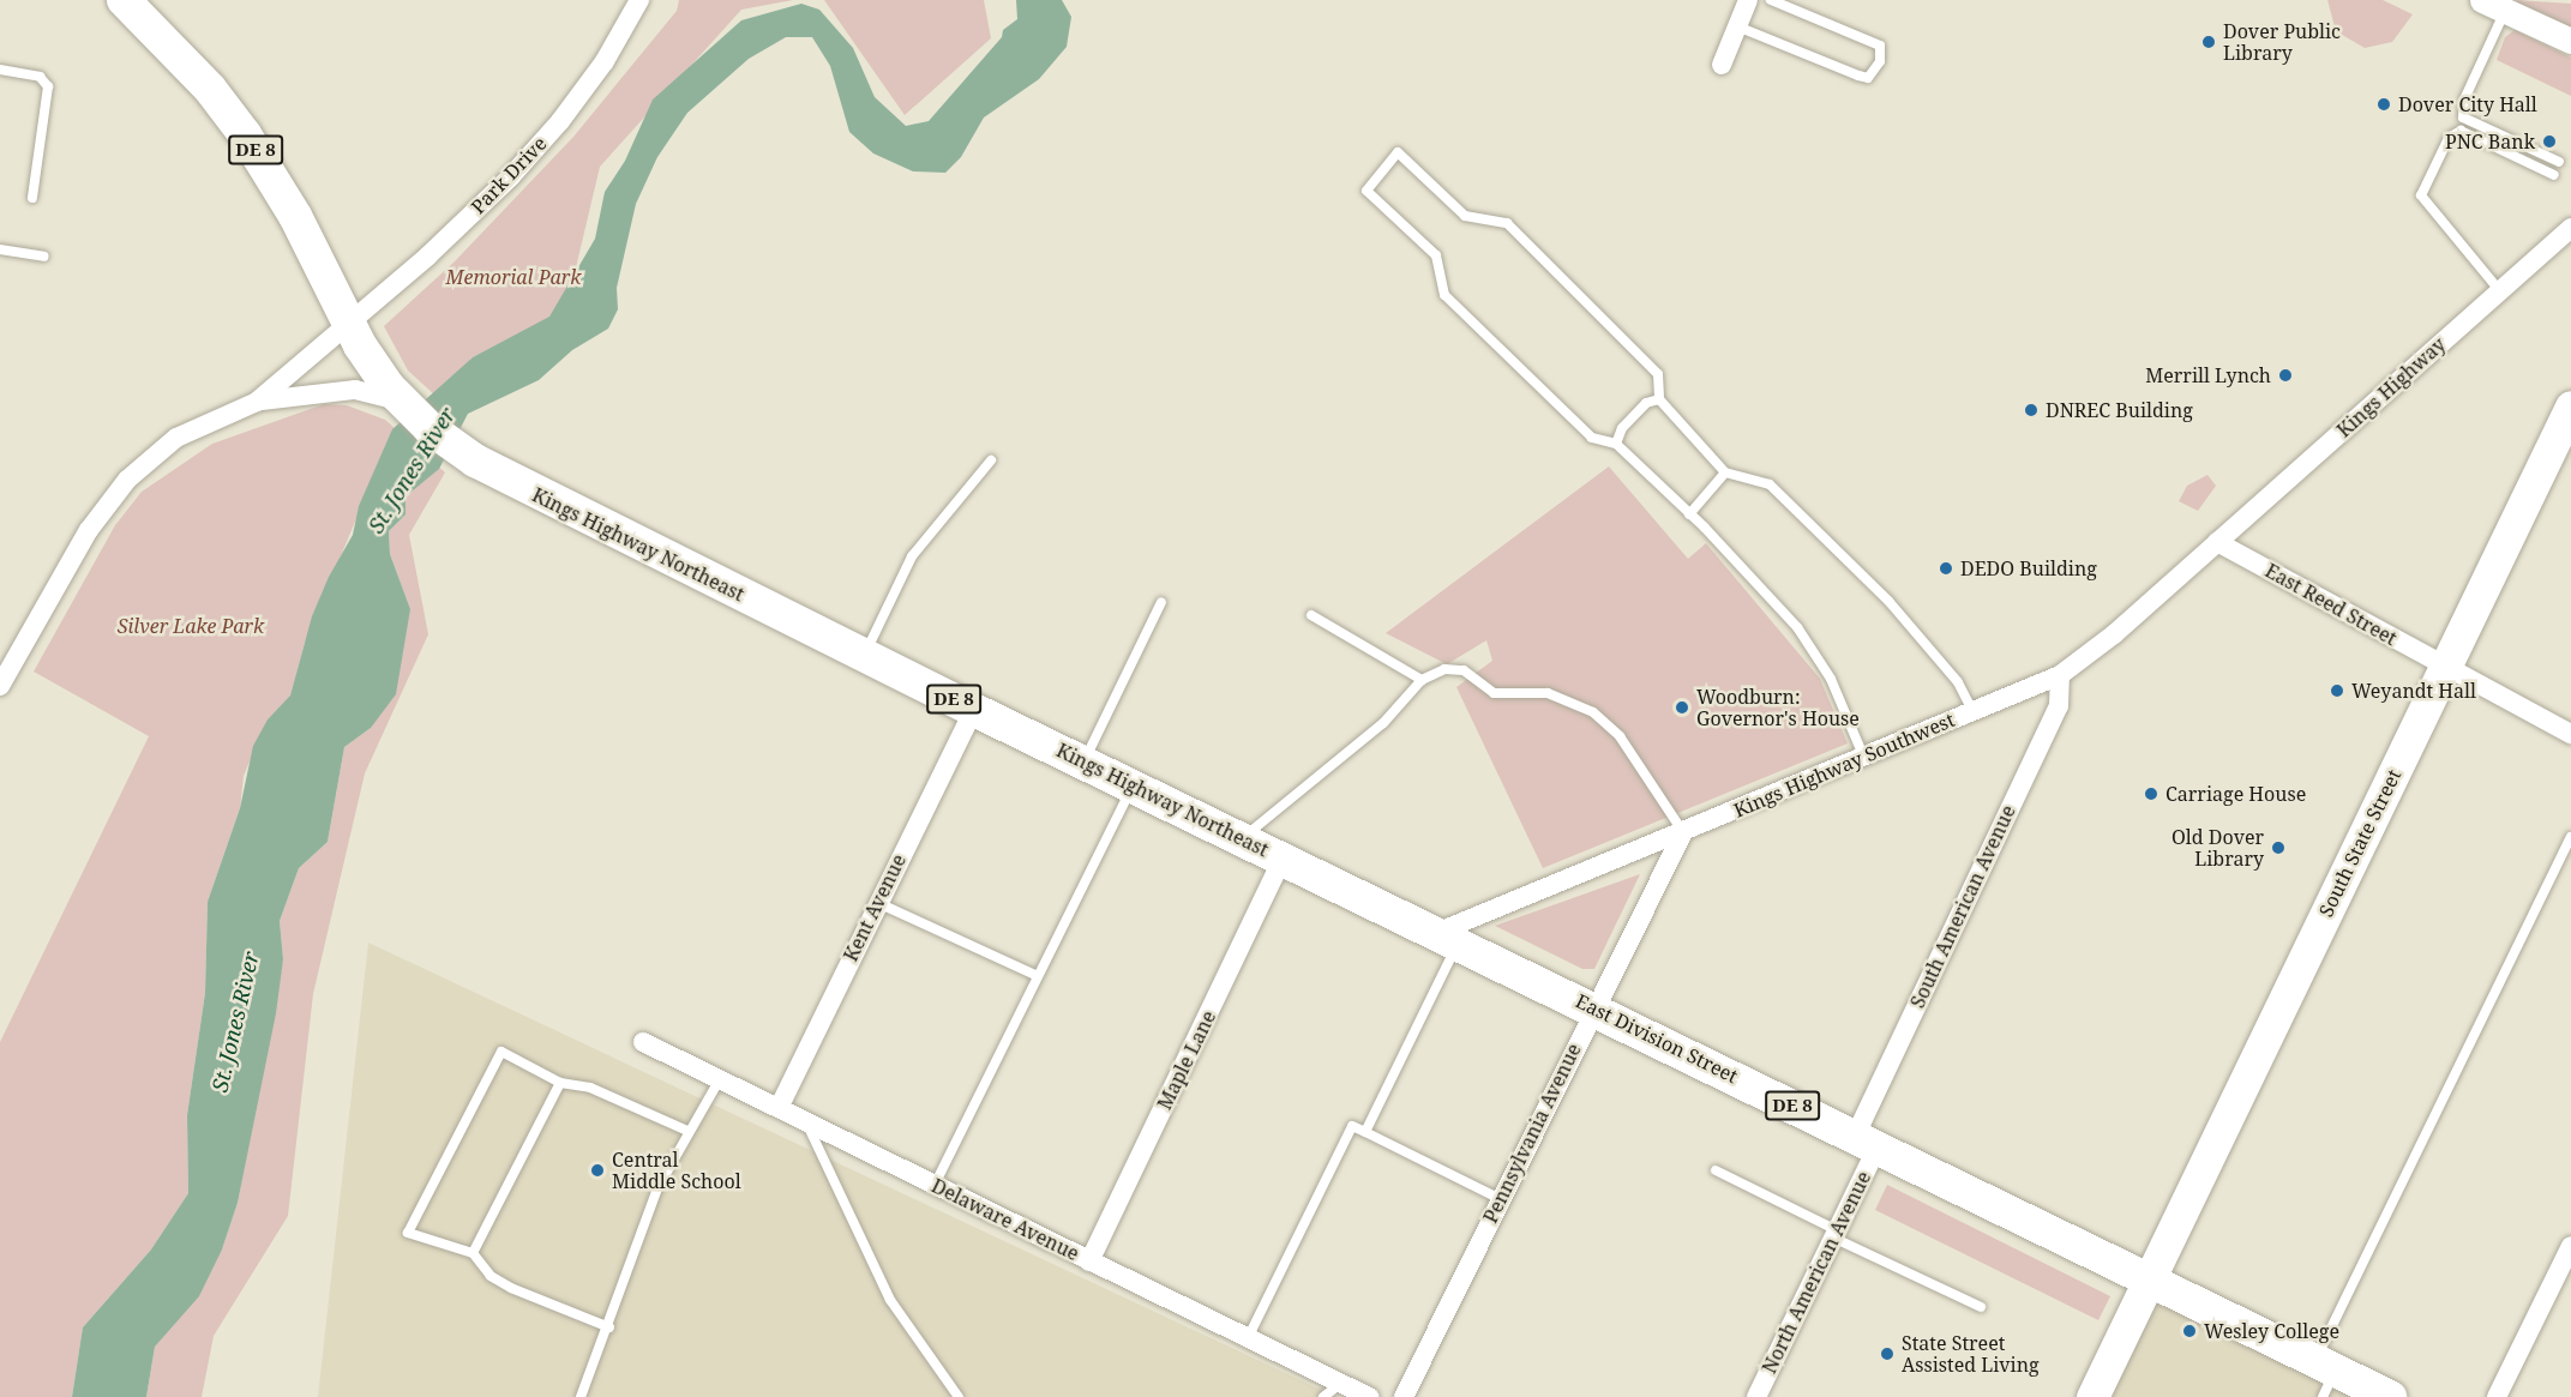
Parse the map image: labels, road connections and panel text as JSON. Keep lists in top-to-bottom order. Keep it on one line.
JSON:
{"streets":{"highway":["DE 8","Kings Highway Northeast","East Division Street"],"main road":["South State Street"],"street":["Park Drive","Kings Highway","East Reed Street","Kings Highway Southwest","South American Avenue","Kent Avenue","Maple Lane","Pennsylvania Avenue","Delaware Avenue","North American Avenue"]},"crossings":[["DE 8","Park Drive"],["DE 8","Kings Highway Northeast"],["DE 8","South State Street"],["DE 8","East Division Street"],["Park Drive","Kings Highway Northeast"],["Kings Highway","East Reed Street"],["Kings Highway","Kings Highway Southwest"],["Kings Highway Northeast","Kings Highway Southwest"],["Kings Highway Northeast","Kent Avenue"],["Kings Highway Northeast","East Division Street"],["Kings Highway Northeast","Maple Lane"],["East Reed Street","Kings Highway Southwest"],["East Reed Street","South State Street"],["Kings Highway Southwest","South American Avenue"],["Kings Highway Southwest","East Division Street"],["Kings Highway Southwest","Pennsylvania Avenue"],["South State Street","East Division Street"],["South American Avenue","East Division Street"],["South American Avenue","North American Avenue"],["Kent Avenue","Delaware Avenue"],["East Division Street","Pennsylvania Avenue"],["East Division Street","North American Avenue"],["Maple Lane","Delaware Avenue"]],"water":["St. Jones River"],"parks":["Memorial Park","Silver Lake Park"],"places":["Dover Public Library","Dover City Hall","PNC Bank","Merrill Lynch","DNREC Building","DEDO Building","Weyandt Hall","Woodburn: Governor's House","Carriage House","Old Dover Library","Central Middle School","Wesley College","State Street Assisted Living"]}
